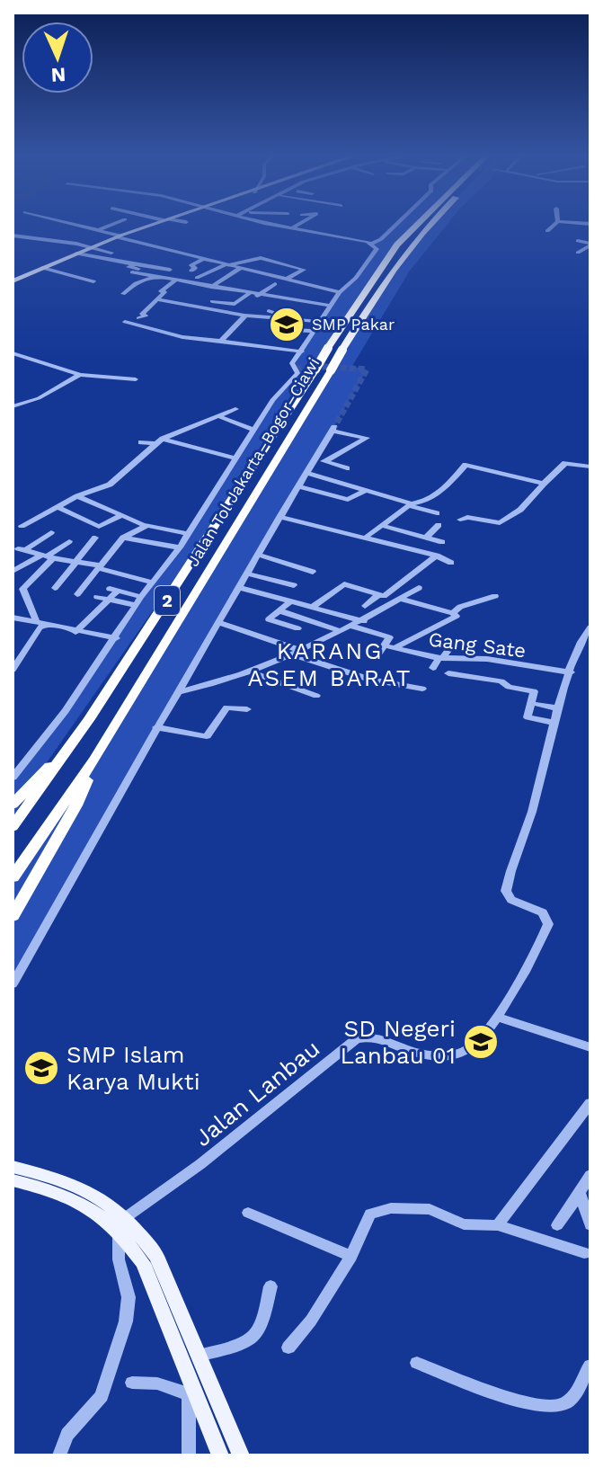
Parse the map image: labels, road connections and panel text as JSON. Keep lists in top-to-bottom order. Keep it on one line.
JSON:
{"streets":{"highway":["Jalan Tol Jakarta–Bogor–Ciawi","2"],"street":["Gang Sate","Jalan Lanbau"]},"crossings":[["Gang Sate","Jalan Lanbau"]],"districts":["KARANG ASEM BARAT"],"places":{"school or university":["SMP Pakar","SD Negeri Lanbau 01","SMP Islam Karya Mukti"]},"north":"bottom"}
